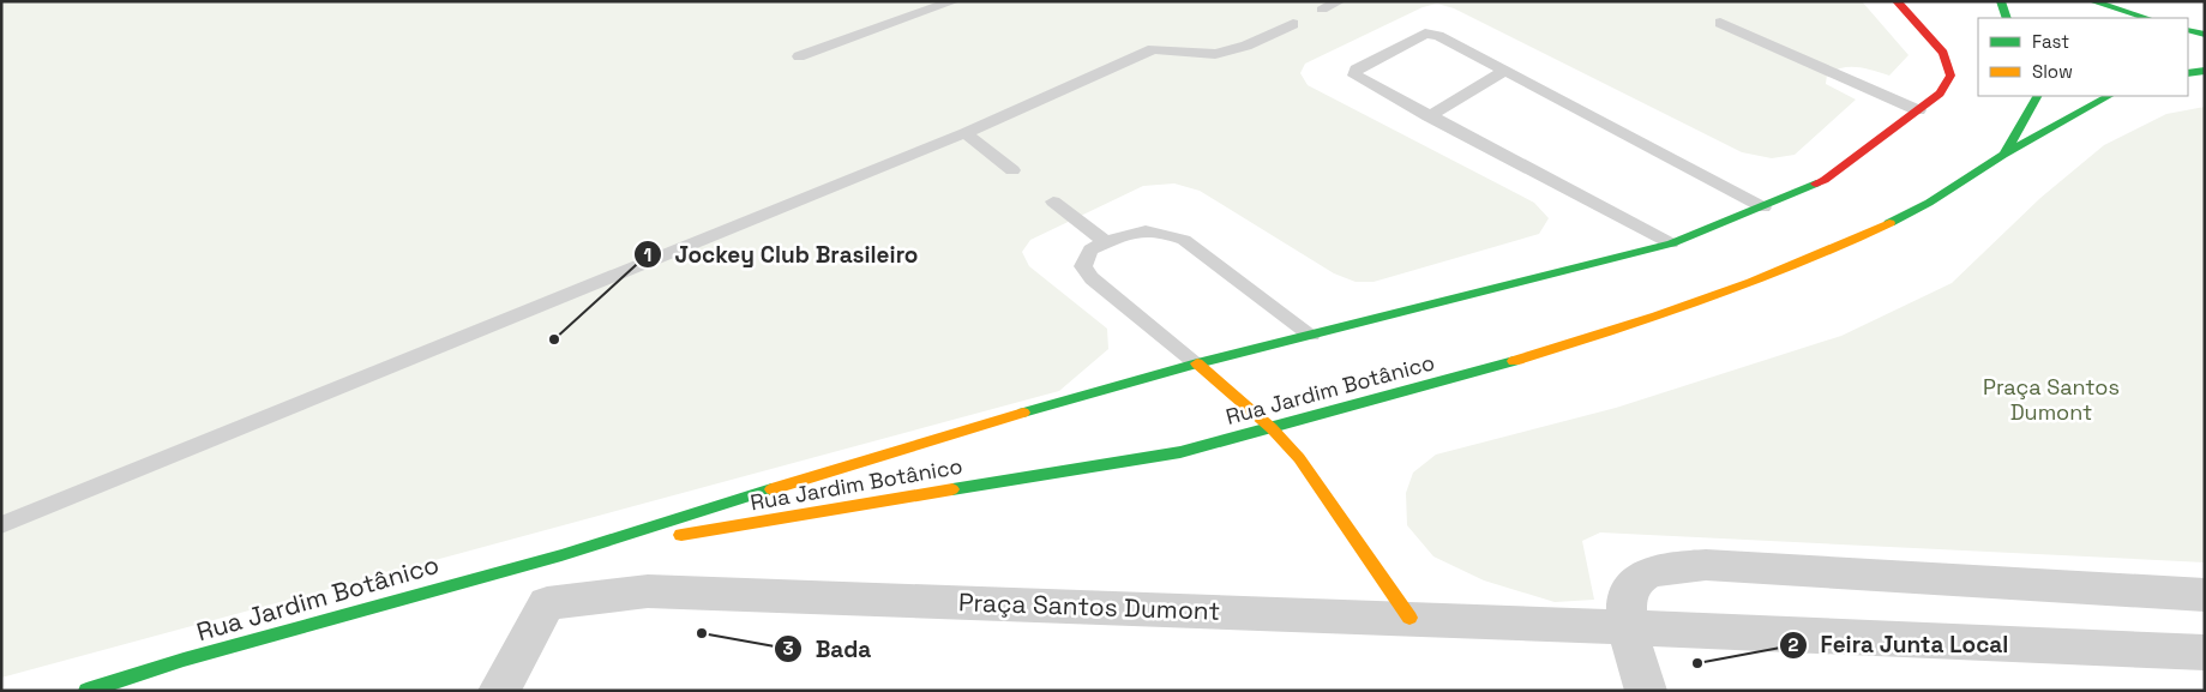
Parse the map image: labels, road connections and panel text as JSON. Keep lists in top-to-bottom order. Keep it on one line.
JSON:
{"streets":{"main road":["Rua Jardim Botânico"],"street":["Praça Santos Dumont"]},"parks":["Praça Santos Dumont"],"places":["Jockey Club Brasileiro","Bada","Feira Junta Local"],"legend":["Fast","Slow"]}
